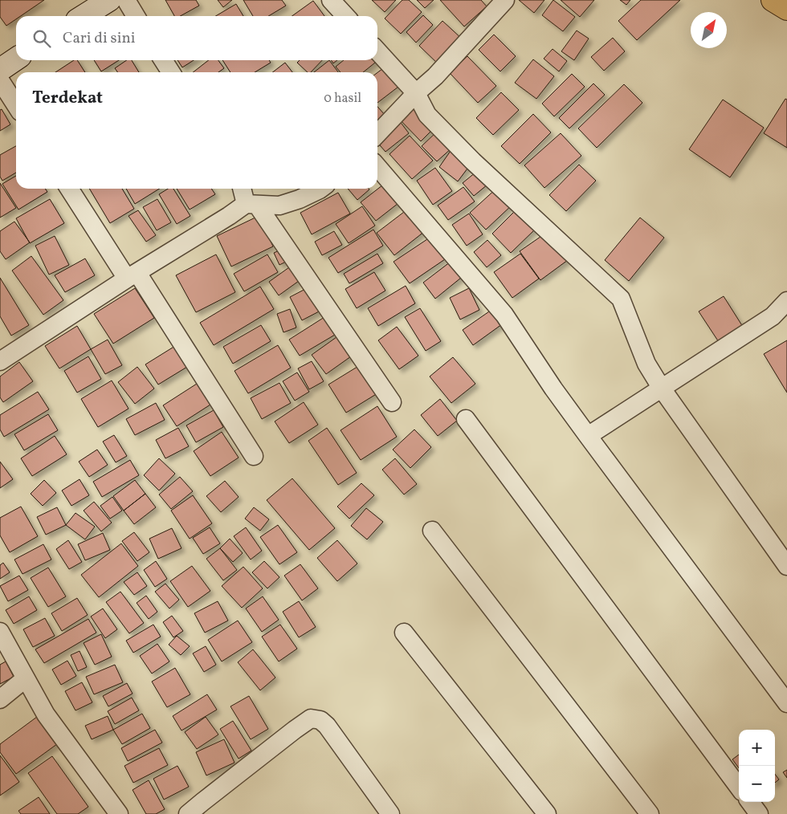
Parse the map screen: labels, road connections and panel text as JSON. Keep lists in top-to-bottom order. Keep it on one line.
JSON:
{"north":"top right","page":{"search":"Cari di sini","heading":["Terdekat","0 hasil"],"map_buttons":["+","−"]}}
